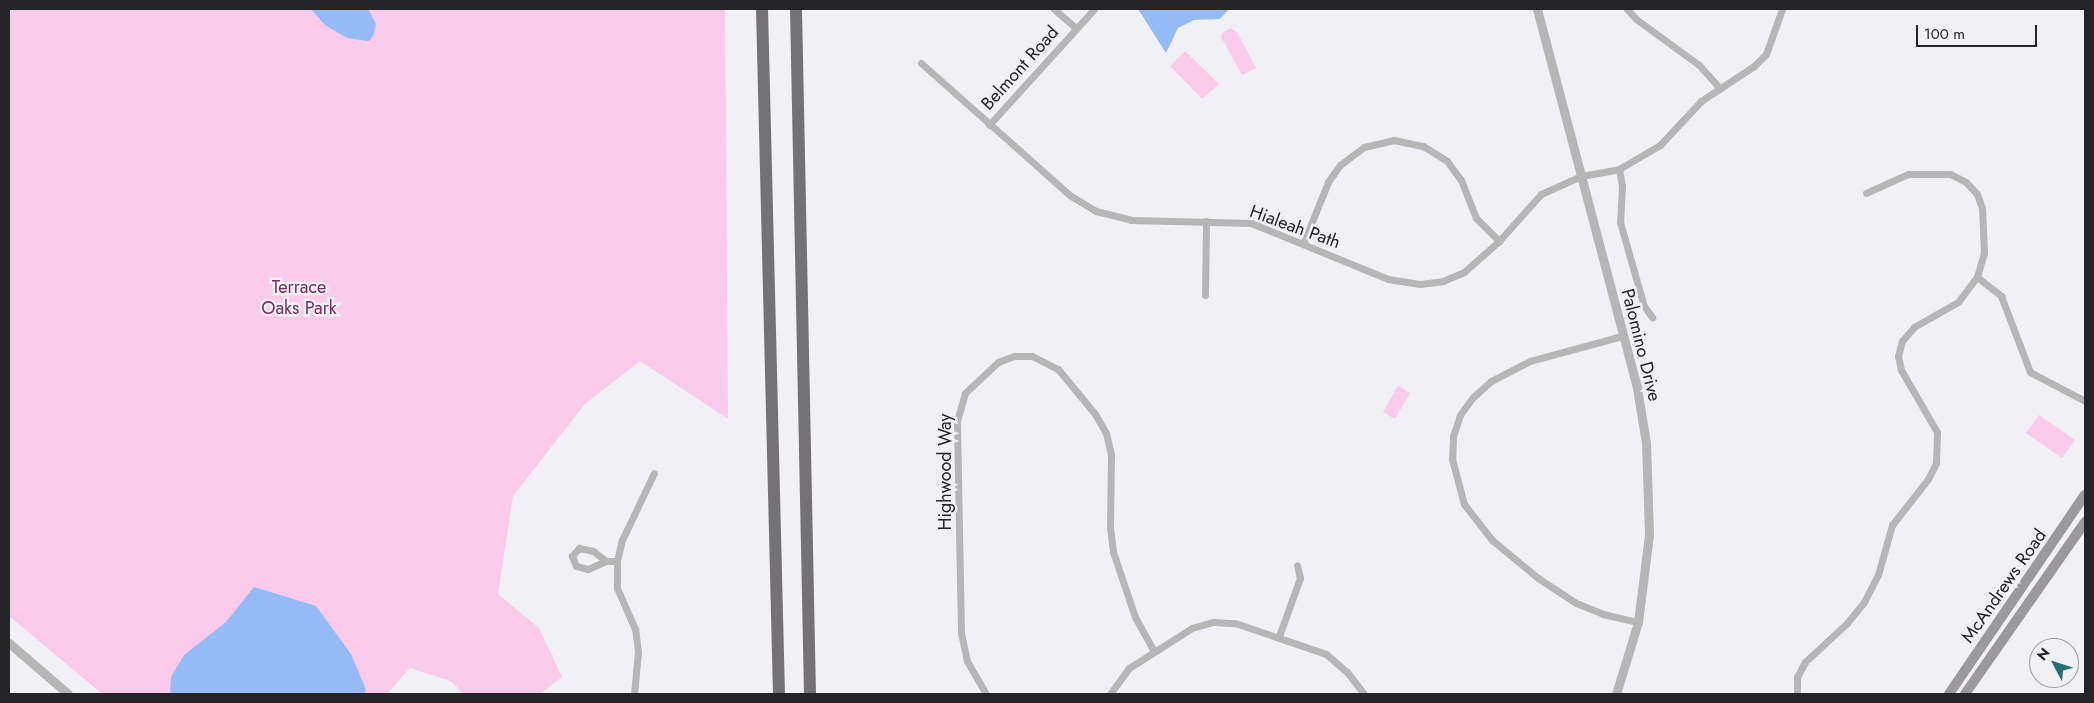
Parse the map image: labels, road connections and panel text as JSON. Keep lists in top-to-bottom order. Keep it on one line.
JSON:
{"streets":{"main road":["McAndrews Road"],"street":["Belmont Road","Hialeah Path","Palomino Drive","Highwood Way"]},"crossings":[["Belmont Road","Hialeah Path"],["Hialeah Path","Palomino Drive"]],"parks":["Terrace Oaks Park"],"scale_bar":"100 m","north":"top left"}
